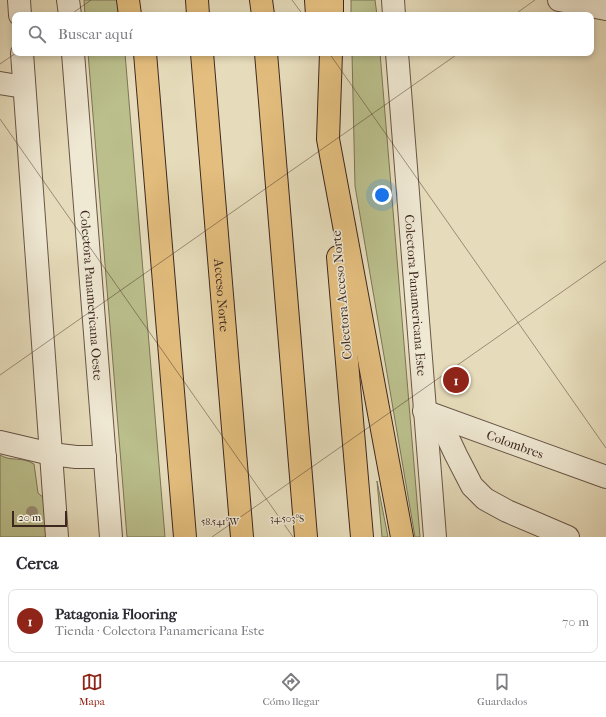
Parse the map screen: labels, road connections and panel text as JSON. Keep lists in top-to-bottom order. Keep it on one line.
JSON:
{"streets":{"highway":["Acceso Norte","Colectora Acceso Norte"],"street":["Colectora Panamericana Oeste","Colectora Panamericana Este","Colombres"]},"crossings":[["Colectora Panamericana Este","Colombres"]],"scale_bar":"20 m","page":{"search":"Buscar aquí","pins":"1","scale":"20 m","heading":"Cerca","list":[{"mark":"1","name":"Patagonia Flooring","note":"Tienda · Colectora Panamericana Este","value":"70 m"}],"nav":["Mapa","Cómo llegar","Guardados"]},"coordinates":["34.503°S","58.541°W"]}
